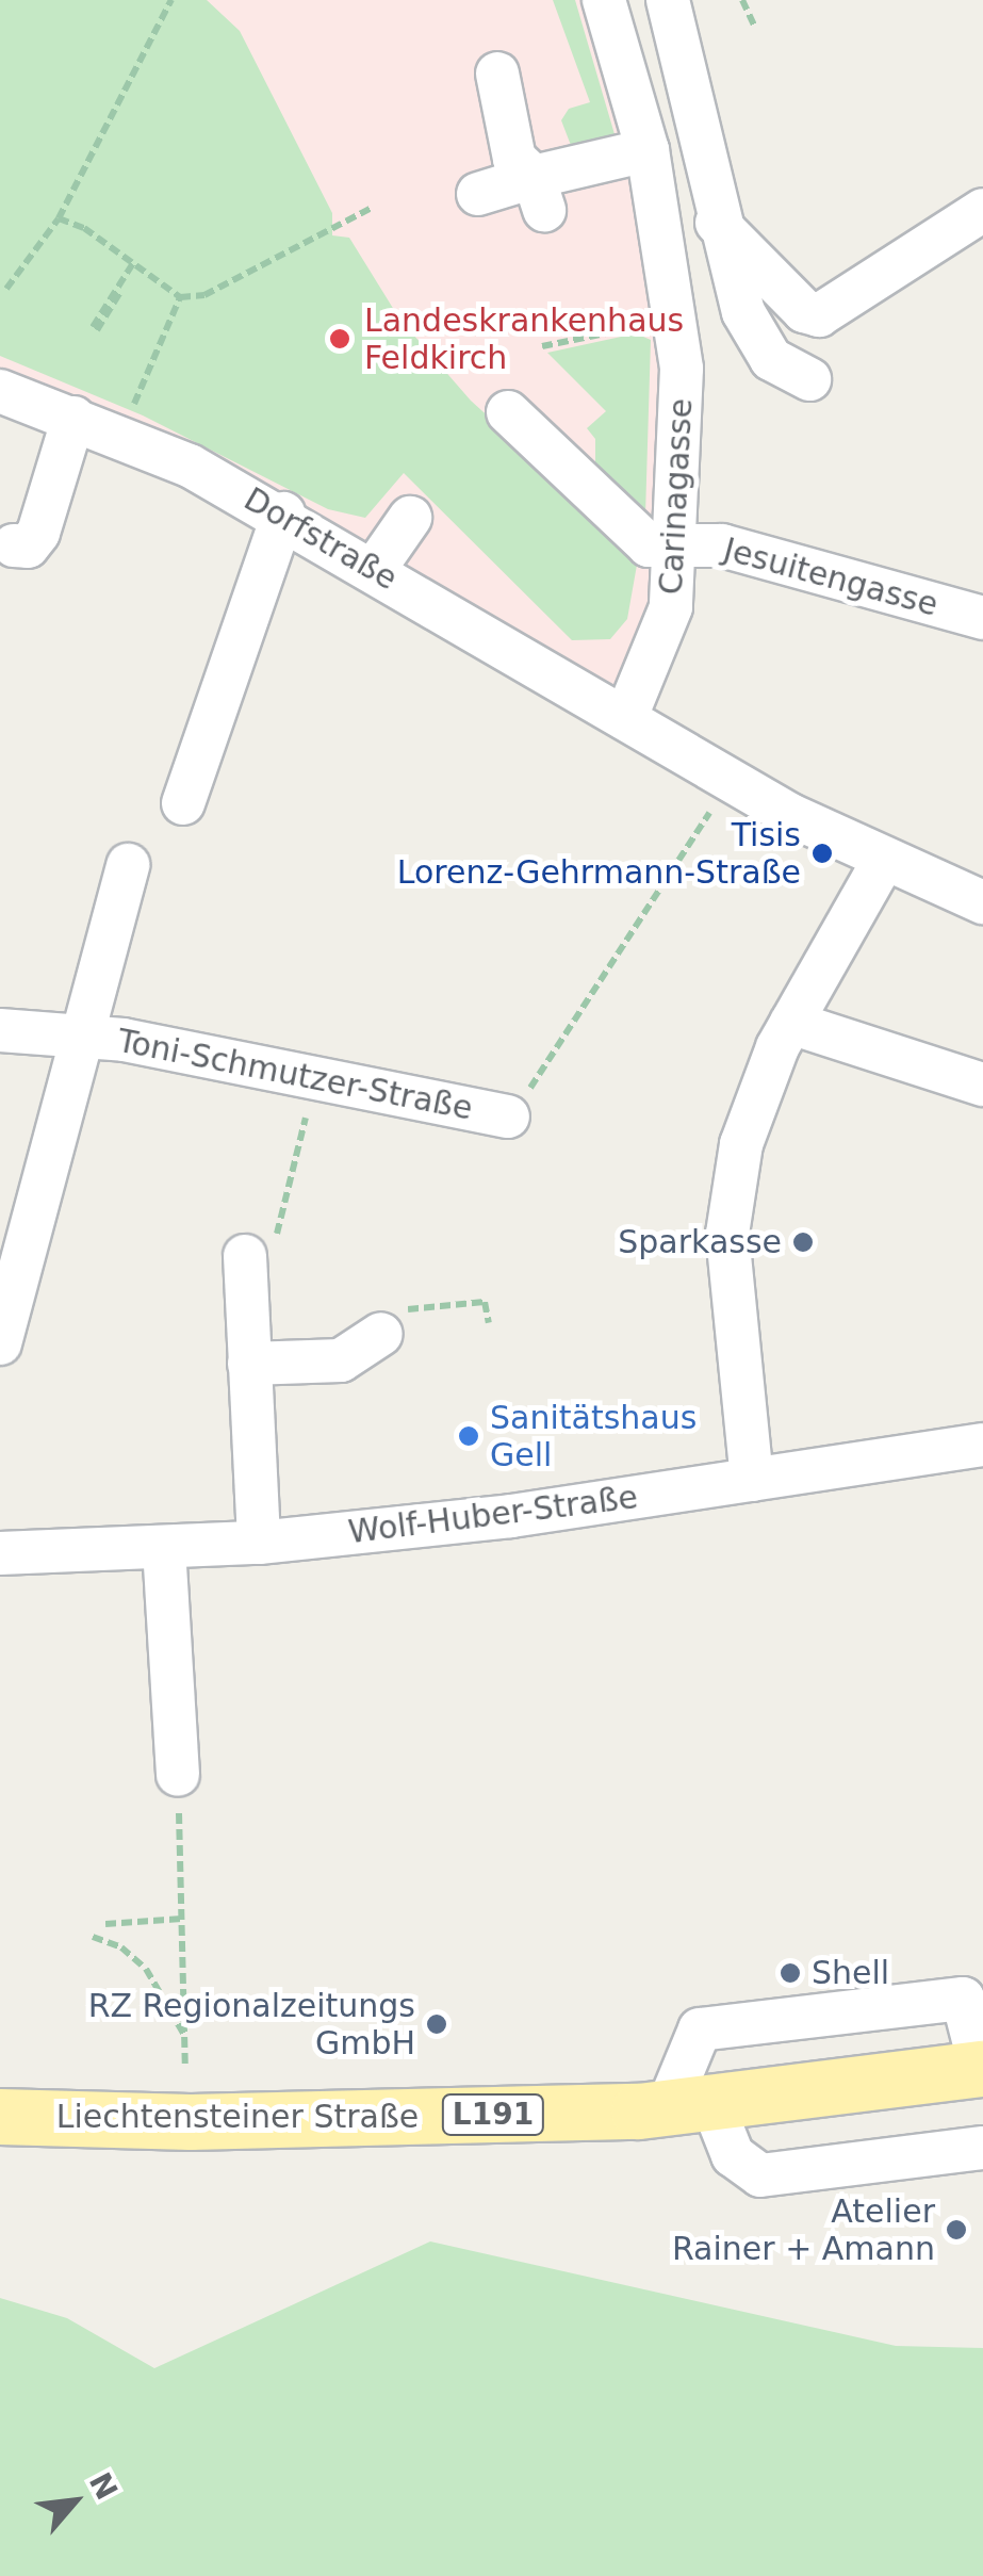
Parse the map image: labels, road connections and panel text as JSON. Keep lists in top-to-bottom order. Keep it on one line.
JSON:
{"streets":{"main road":["L191","Liechtensteiner Straße"],"street":["Carinagasse","Dorfstraße","Jesuitengasse","Toni-Schmutzer-Straße","Wolf-Huber-Straße"]},"crossings":[["Carinagasse","Dorfstraße"],["Carinagasse","Jesuitengasse"]],"places":["Landeskrankenhaus Feldkirch","Tisis Lorenz-Gehrmann-Straße","Sparkasse","Sanitätshaus Gell","Shell","RZ Regionalzeitungs GmbH","Atelier Rainer + Amann"],"north":"top right"}
